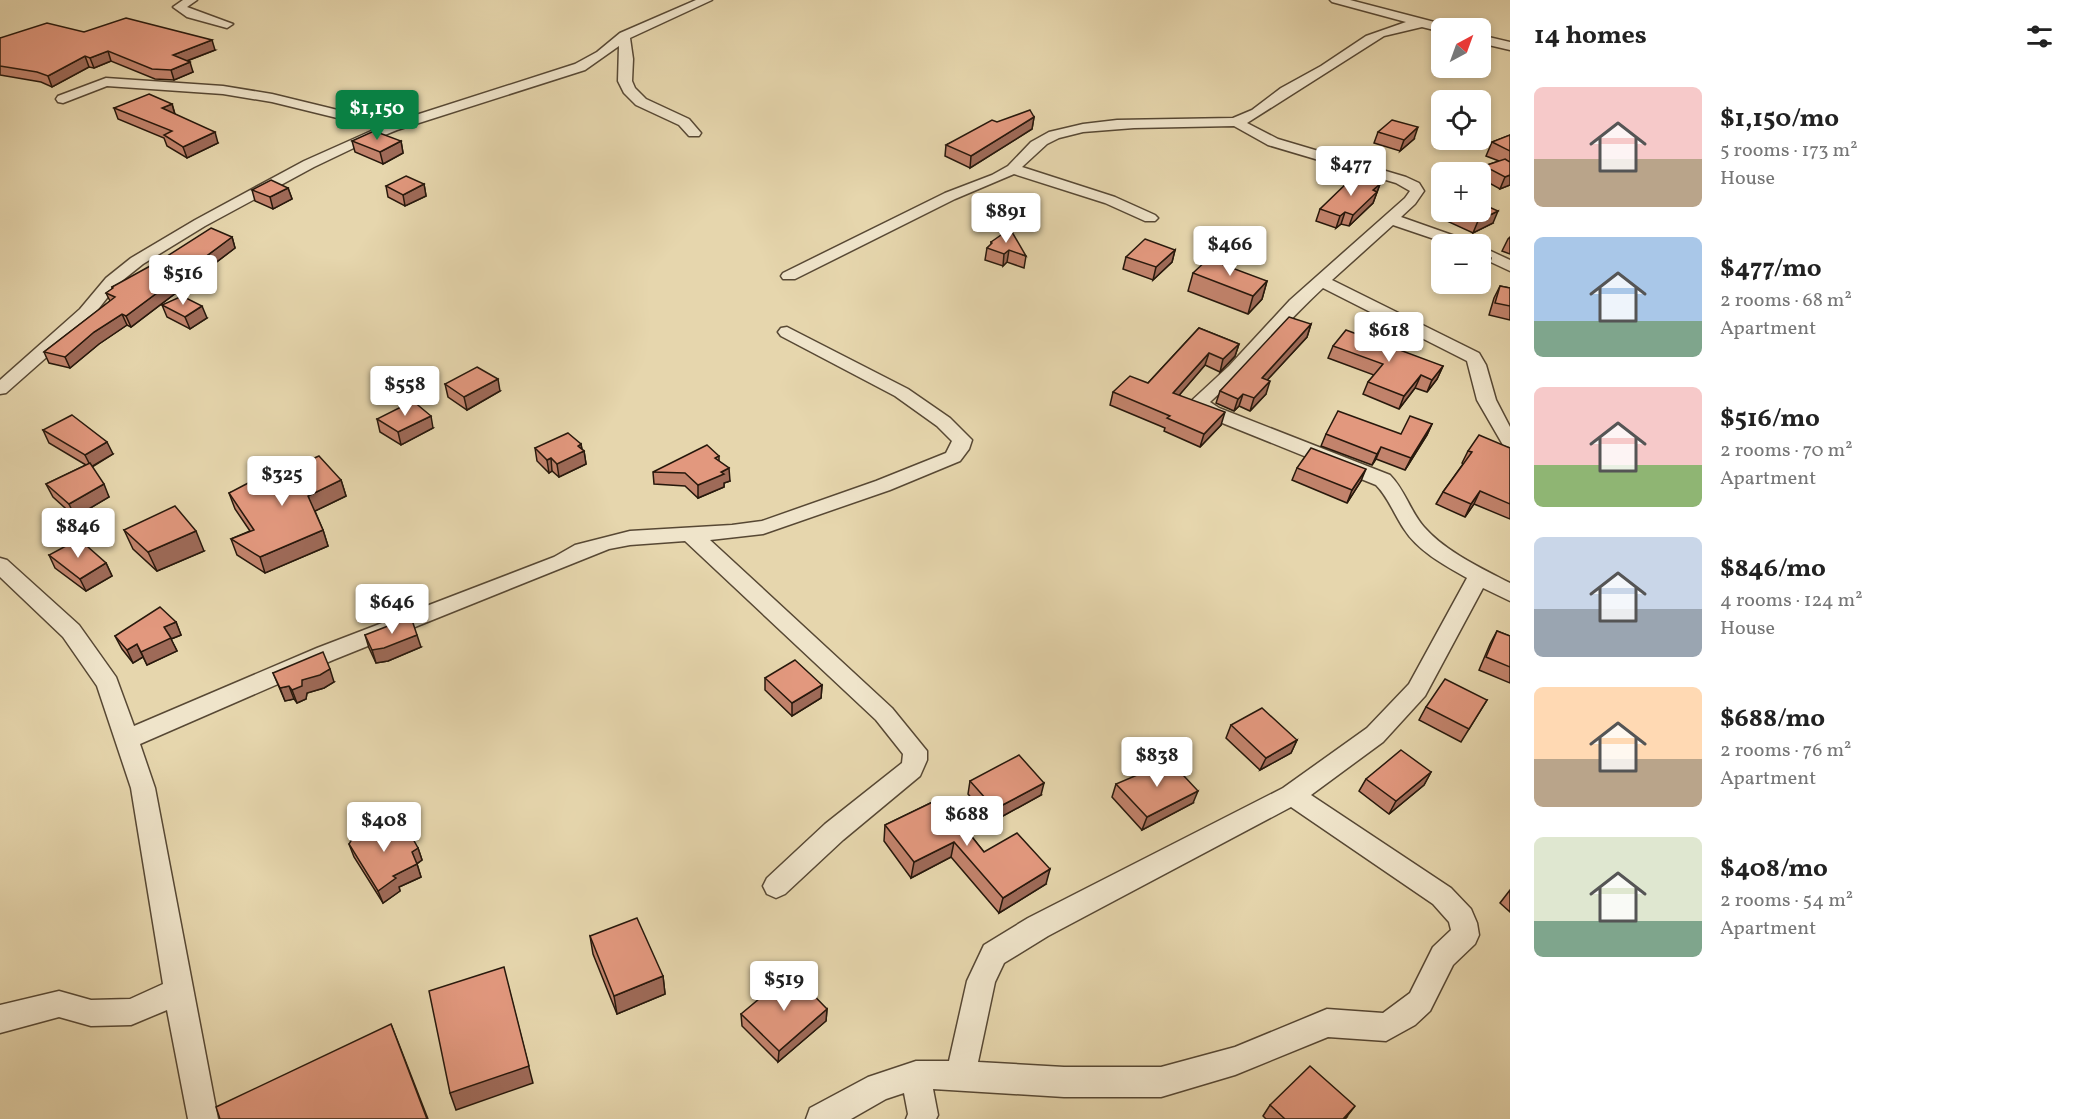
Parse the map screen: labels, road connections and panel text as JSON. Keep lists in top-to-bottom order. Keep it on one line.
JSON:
{"north":"top right","page":{"heading":"14 homes","map_buttons":["+","−"],"list":[{"name":"$1,150/mo","note":"5 rooms · 173 m² · House"},{"name":"$477/mo","note":"2 rooms · 68 m² · Apartment"},{"name":"$516/mo","note":"2 rooms · 70 m² · Apartment"},{"name":"$846/mo","note":"4 rooms · 124 m² · House"},{"name":"$688/mo","note":"2 rooms · 76 m² · Apartment"},{"name":"$408/mo","note":"2 rooms · 54 m² · Apartment"}],"price":["$1,150","$477","$891","$466","$516","$618","$558","$325","$846","$646","$838","$688","$408","$519"]}}
